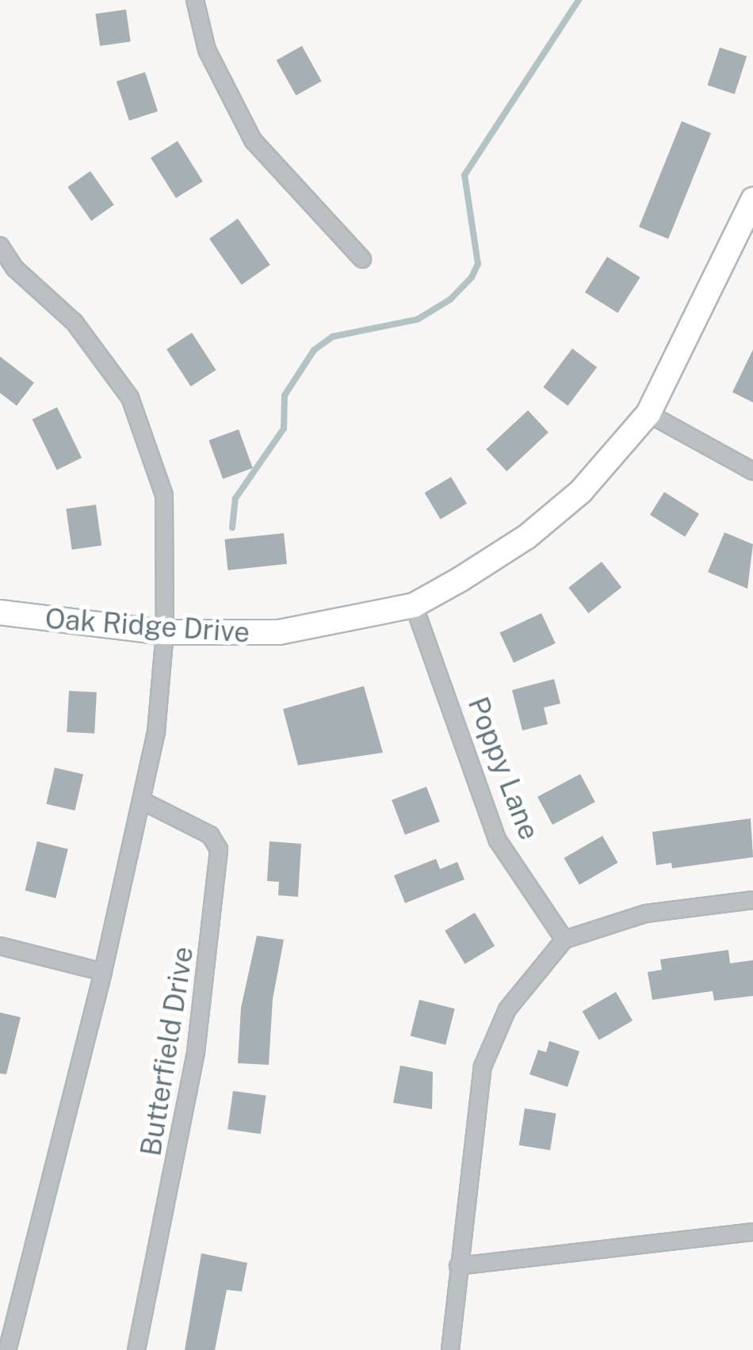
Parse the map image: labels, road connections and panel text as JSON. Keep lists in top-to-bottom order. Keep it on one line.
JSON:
{"streets":{"street":["Oak Ridge Drive","Poppy Lane","Butterfield Drive"]},"crossings":[["Oak Ridge Drive","Poppy Lane"]]}
